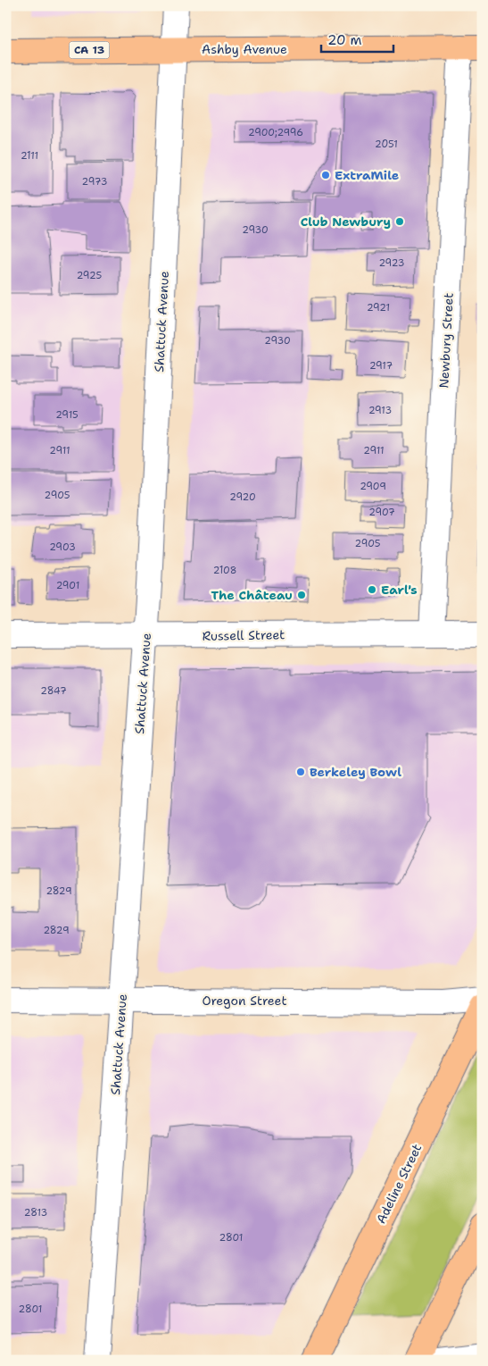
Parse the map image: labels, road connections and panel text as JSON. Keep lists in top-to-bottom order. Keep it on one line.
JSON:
{"streets":{"main road":["Ashby Avenue","CA 13","Adeline Street"],"street":["Shattuck Avenue","Newbury Street","Russell Street","Oregon Street"]},"crossings":[["Ashby Avenue","Shattuck Avenue"],["Ashby Avenue","Newbury Street"],["Shattuck Avenue","Russell Street"],["Shattuck Avenue","Oregon Street"],["Newbury Street","Russell Street"]],"places":["ExtraMile","Club Newbury","Earl's","The Château","Berkeley Bowl"],"house_numbers":["2900;2996","2051","2111","2973","2930","2923","2925","2921","2930","2917","2913","2915","2911","2911","2909","2905","2920","2907","2905","2903","2108","2901","2847","2829","2829","2813","2801","2801"],"scale_bar":"20 m"}
